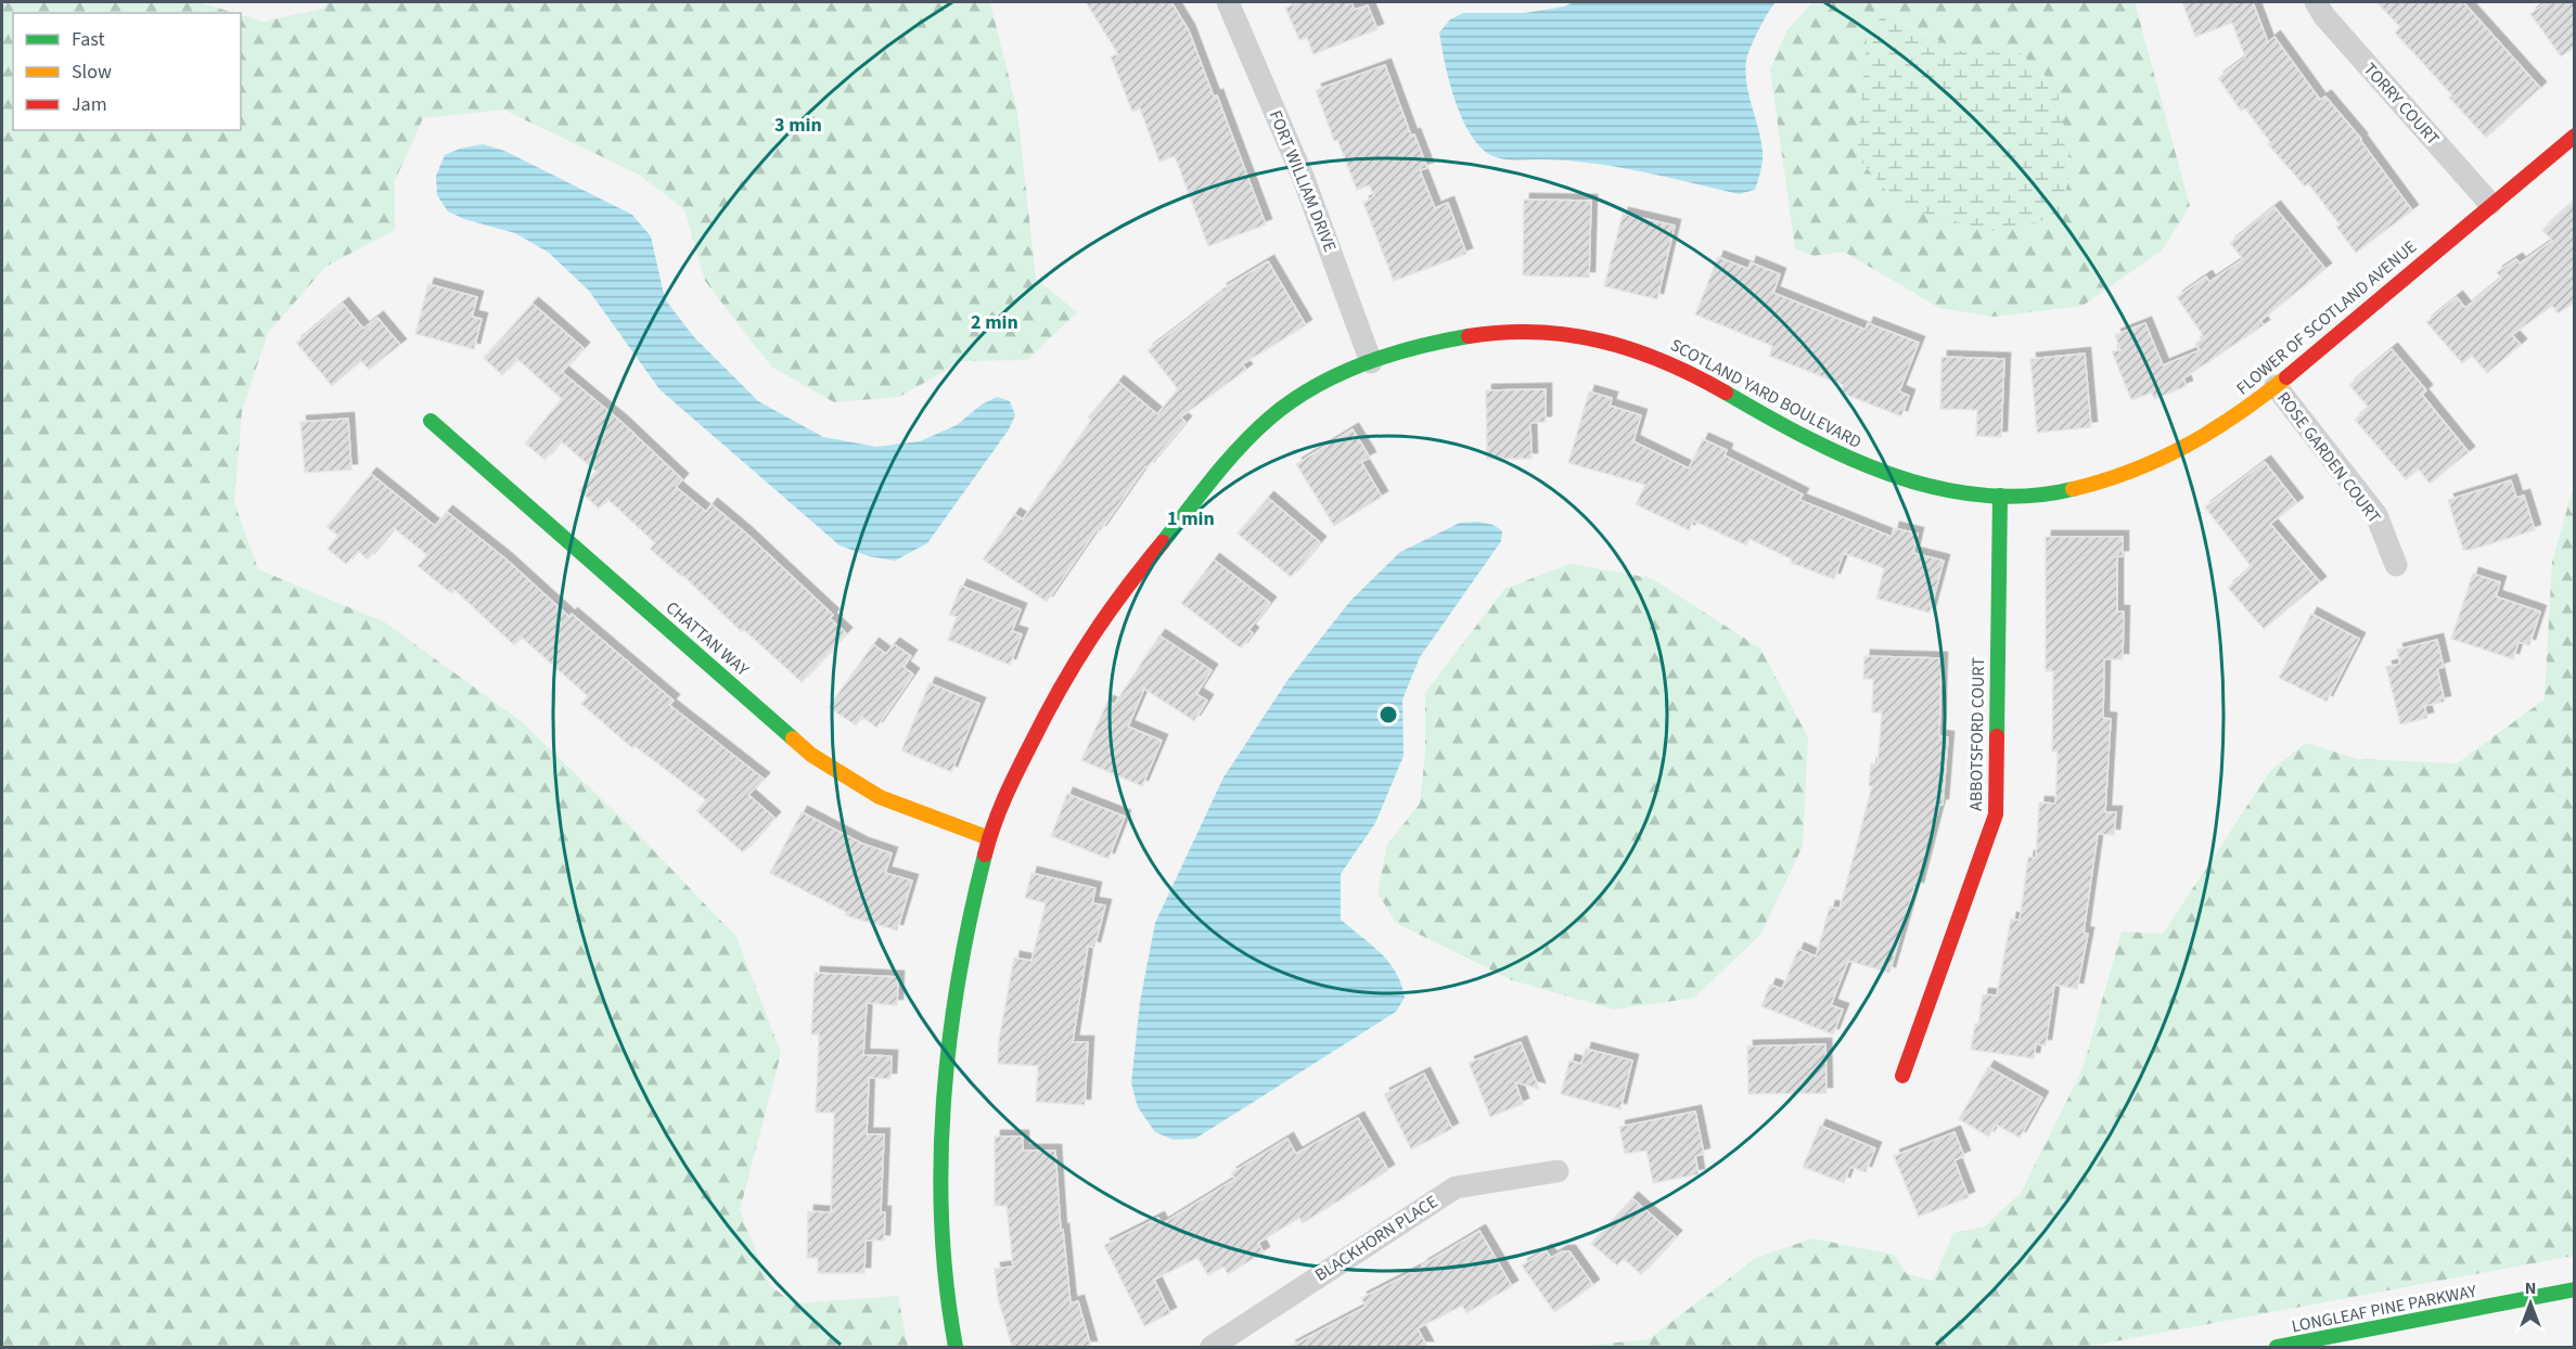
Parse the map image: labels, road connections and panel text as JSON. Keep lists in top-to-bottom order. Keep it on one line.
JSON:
{"streets":{"street":["TORRY COURT","FORT WILLIAM DRIVE","FLOWER OF SCOTLAND AVENUE","SCOTLAND YARD BOULEVARD","ROSE GARDEN COURT","CHATTAN WAY","ABBOTSFORD COURT","BLACKHORN PLACE","LONGLEAF PINE PARKWAY"]},"crossings":[["TORRY COURT","FLOWER OF SCOTLAND AVENUE"],["FORT WILLIAM DRIVE","SCOTLAND YARD BOULEVARD"],["FLOWER OF SCOTLAND AVENUE","SCOTLAND YARD BOULEVARD"],["FLOWER OF SCOTLAND AVENUE","ROSE GARDEN COURT"],["FLOWER OF SCOTLAND AVENUE","ABBOTSFORD COURT"],["SCOTLAND YARD BOULEVARD","CHATTAN WAY"],["SCOTLAND YARD BOULEVARD","ABBOTSFORD COURT"]],"legend":["Fast","Slow","Jam"],"north":"top","rings":["3 min","2 min","1 min"]}
